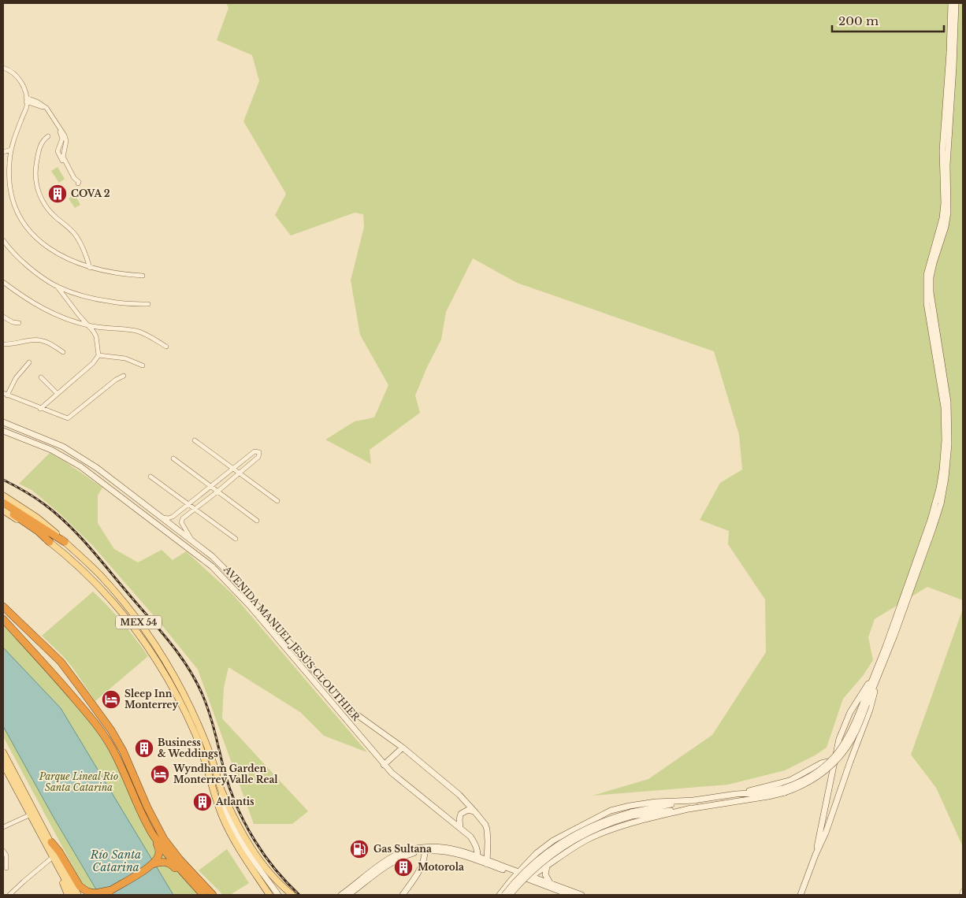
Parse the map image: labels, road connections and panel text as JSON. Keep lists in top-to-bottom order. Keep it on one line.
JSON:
{"streets":{"main road":["MEX 54","AVENIDA MANUEL JESÚS CLOUTHIER"]},"water":["Río Santa Catarina"],"parks":["Parque Lineal Río Santa Catarina"],"places":{"building":["COVA 2","Business & Weddings","Atlantis","Motorola"],"hotel":["Sleep Inn Monterrey","Wyndham Garden Monterrey Valle Real"],"fuel station":["Gas Sultana"]},"scale_bar":"200 m"}
